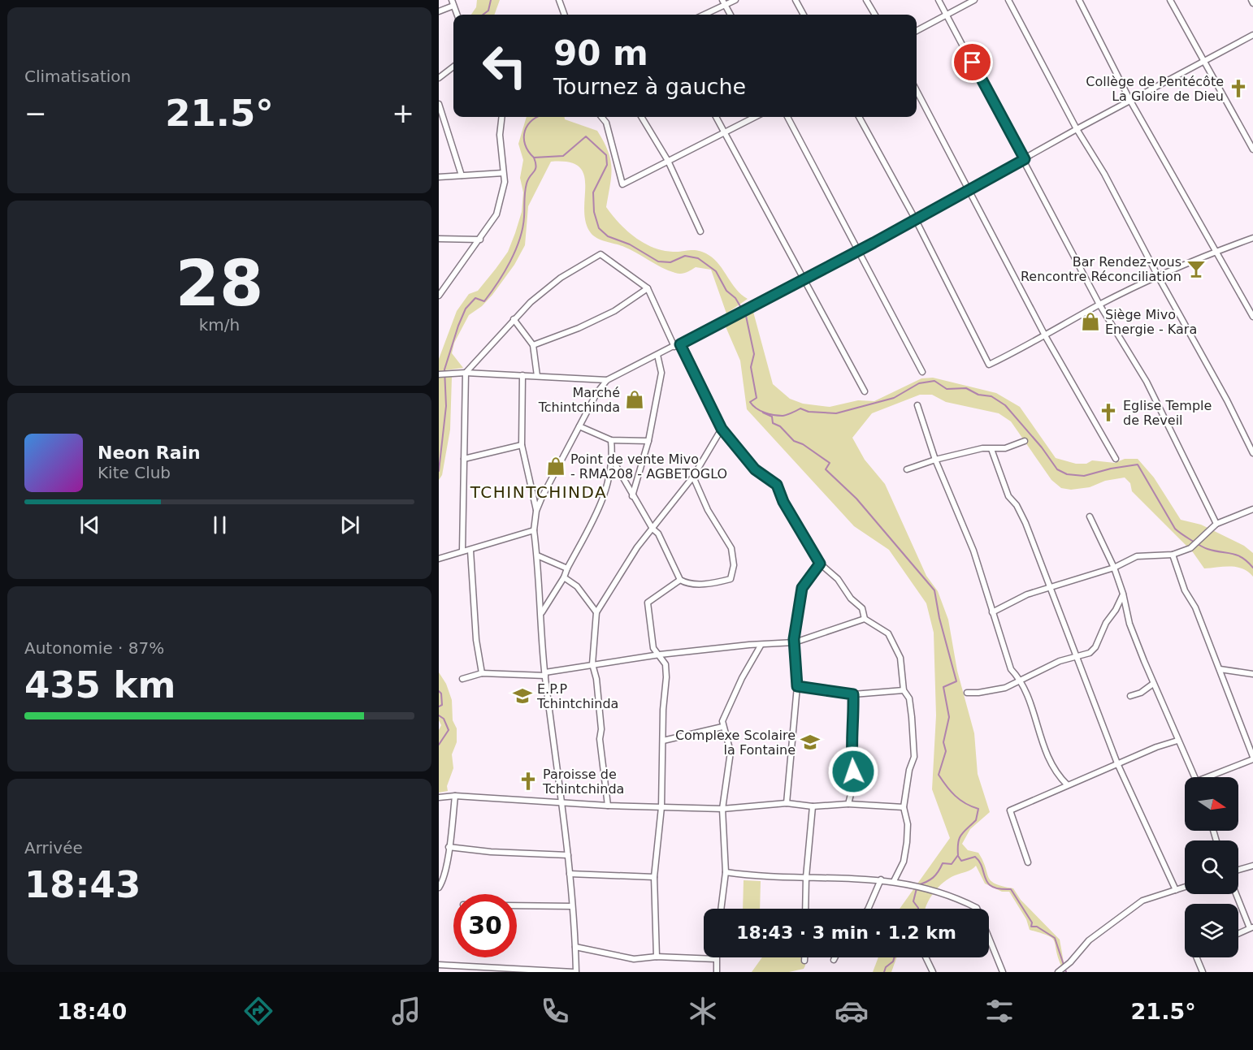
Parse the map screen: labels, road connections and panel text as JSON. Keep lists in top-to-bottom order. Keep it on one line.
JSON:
{"districts":["TCHINTCHINDA"],"places":{"church":["Collège de Pentécôte La Gloire de Dieu","Eglise Temple de Reveil","Paroisse de Tchintchinda"],"bar":["Bar Rendez-vous Rencontre Réconciliation"],"shop":["Siège Mivo Energie - Kara","Marché Tchintchinda","Point de vente Mivo - RMA208 - AGBETOGLO"],"school or university":["E.P.P Tchintchinda","Complexe Scolaire la Fontaine"]},"north":"right","page":{"tile":["Climatisation",["28","km/h"],["Autonomie · 87%","435 km"],["Arrivée","18:43"]],"turn":["90 m","Tournez à gauche"],"heat":["−","21.5°","+"],"song":["Neon Rain","Kite Club"],"limit":"30","trip":"18:43 · 3 min · 1.2 km","tabs":["18:40","21.5°"]}}
